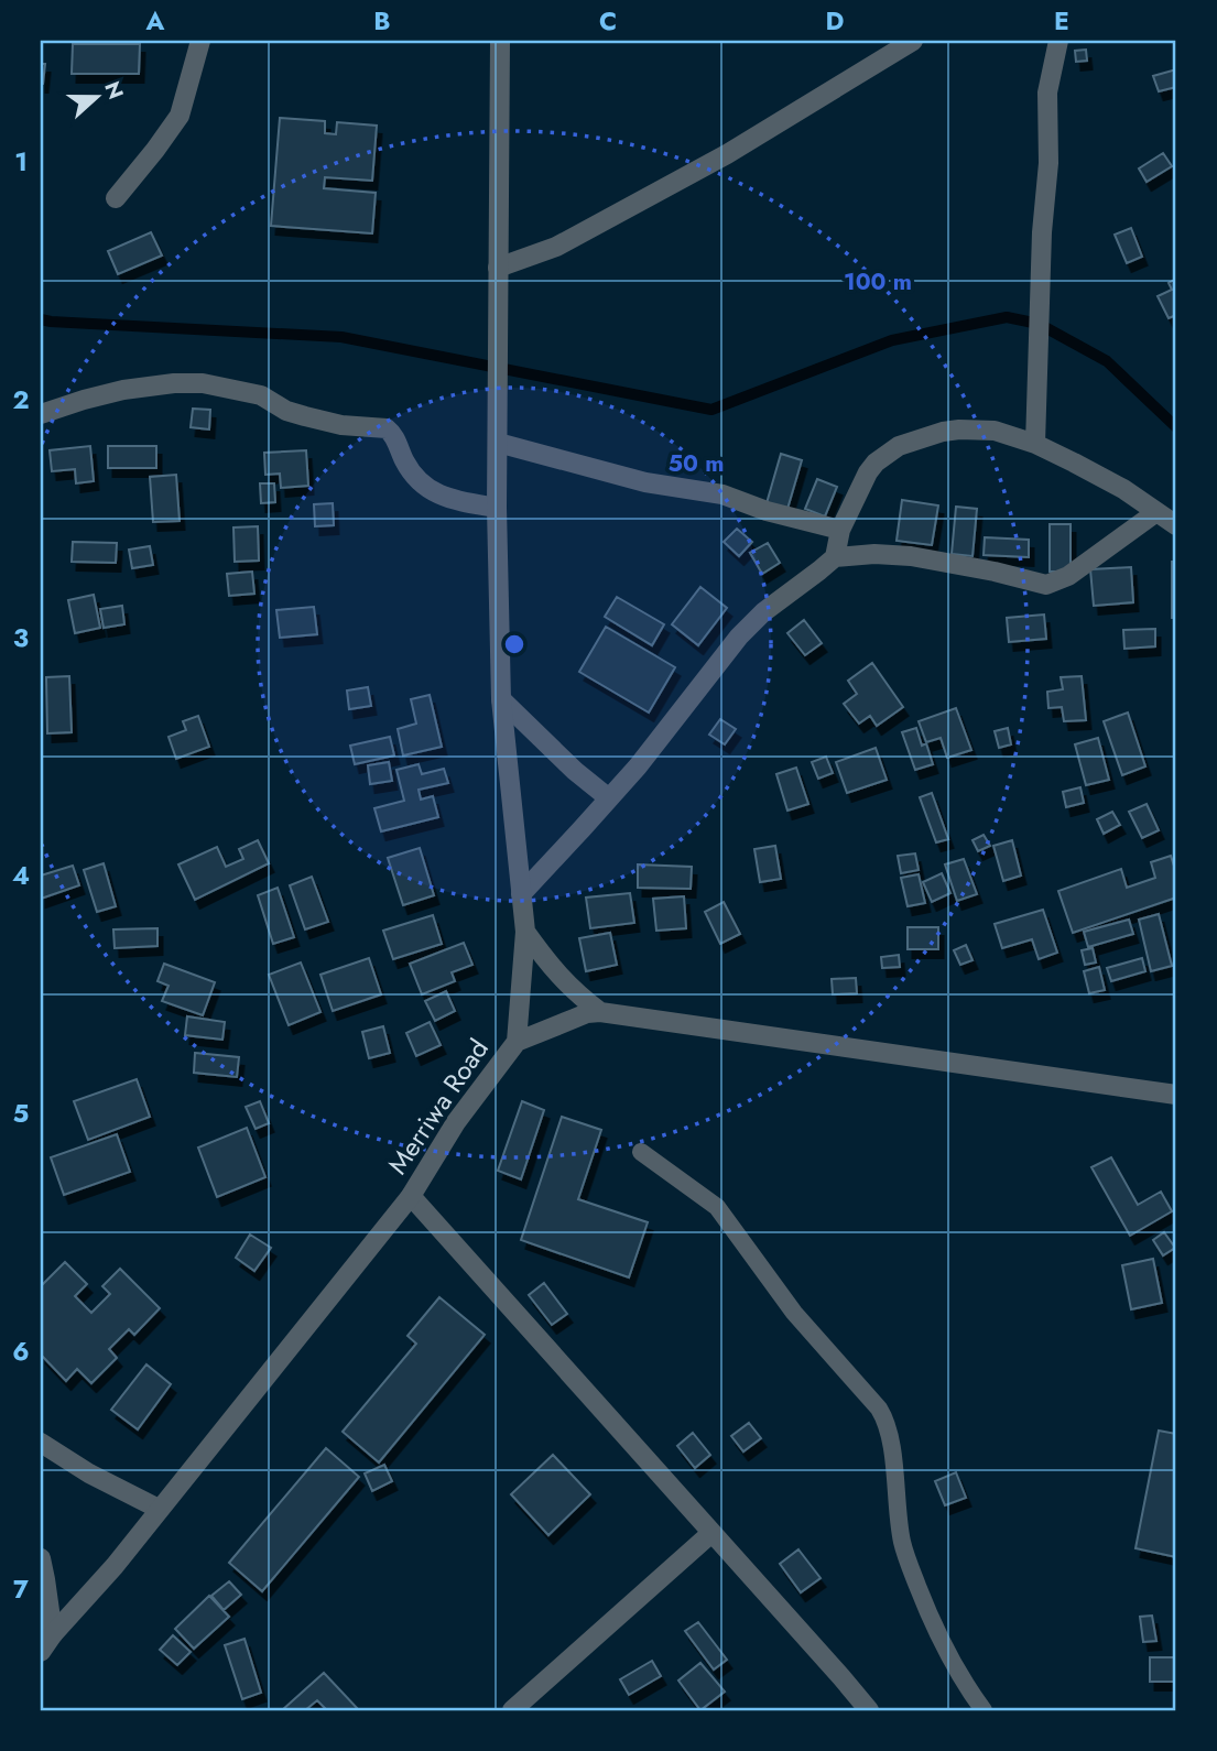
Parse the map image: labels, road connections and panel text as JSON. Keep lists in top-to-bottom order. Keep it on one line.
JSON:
{"streets":{"street":["Merriwa Road"]},"north":"right","grid":{"columns":["A","B","C","D","E"],"rows":["1","2","3","4","5","6","7"]},"rings":["100 m","50 m"]}
